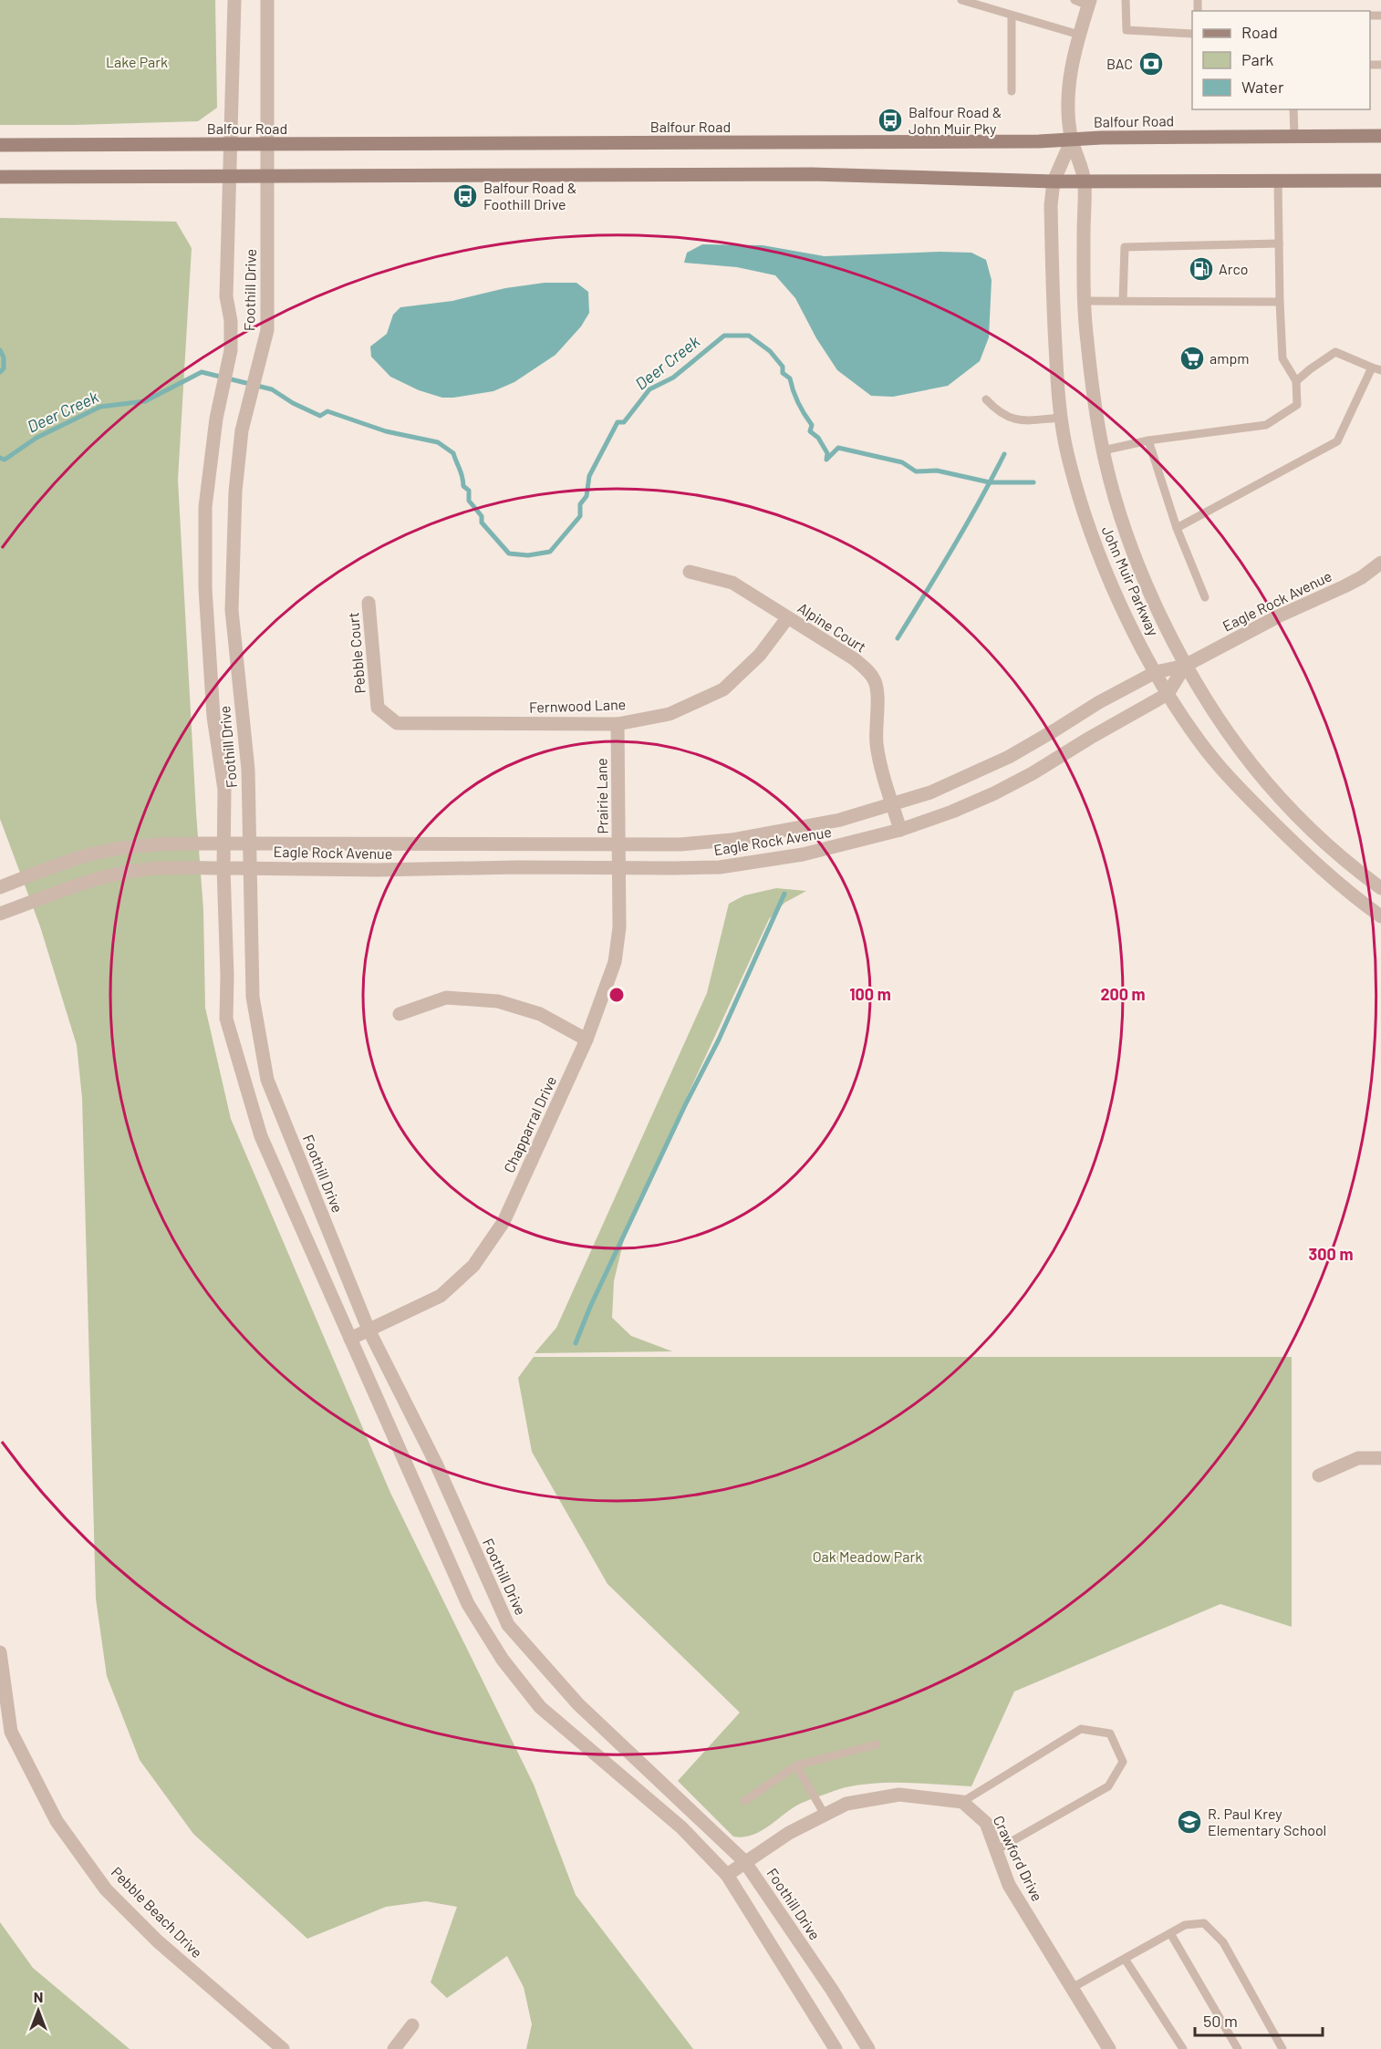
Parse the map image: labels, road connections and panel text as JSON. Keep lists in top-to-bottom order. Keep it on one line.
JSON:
{"streets":{"main road":["Balfour Road"],"street":["Foothill Drive","John Muir Parkway","Eagle Rock Avenue","Alpine Court","Pebble Court","Fernwood Lane","Prairie Lane","Chapparral Drive","Crawford Drive","Pebble Beach Drive"]},"crossings":[["Balfour Road","Foothill Drive"],["Balfour Road","John Muir Parkway"],["Foothill Drive","Eagle Rock Avenue"],["Foothill Drive","Chapparral Drive"],["John Muir Parkway","Eagle Rock Avenue"],["Eagle Rock Avenue","Alpine Court"],["Eagle Rock Avenue","Prairie Lane"],["Eagle Rock Avenue","Chapparral Drive"],["Alpine Court","Fernwood Lane"],["Pebble Court","Fernwood Lane"],["Fernwood Lane","Prairie Lane"],["Prairie Lane","Chapparral Drive"]],"water":["Deer Creek"],"parks":["Lake Park","Oak Meadow Park"],"places":{"bank":["BAC"],"bus stop":["Balfour Road & John Muir Pky","Balfour Road & Foothill Drive"],"fuel station":["Arco"],"supermarket":["ampm"],"school or university":["R. Paul Krey Elementary School"]},"legend":["Road","Park","Water"],"scale_bar":"50 m","north":"top","rings":["100 m","200 m","300 m"]}
